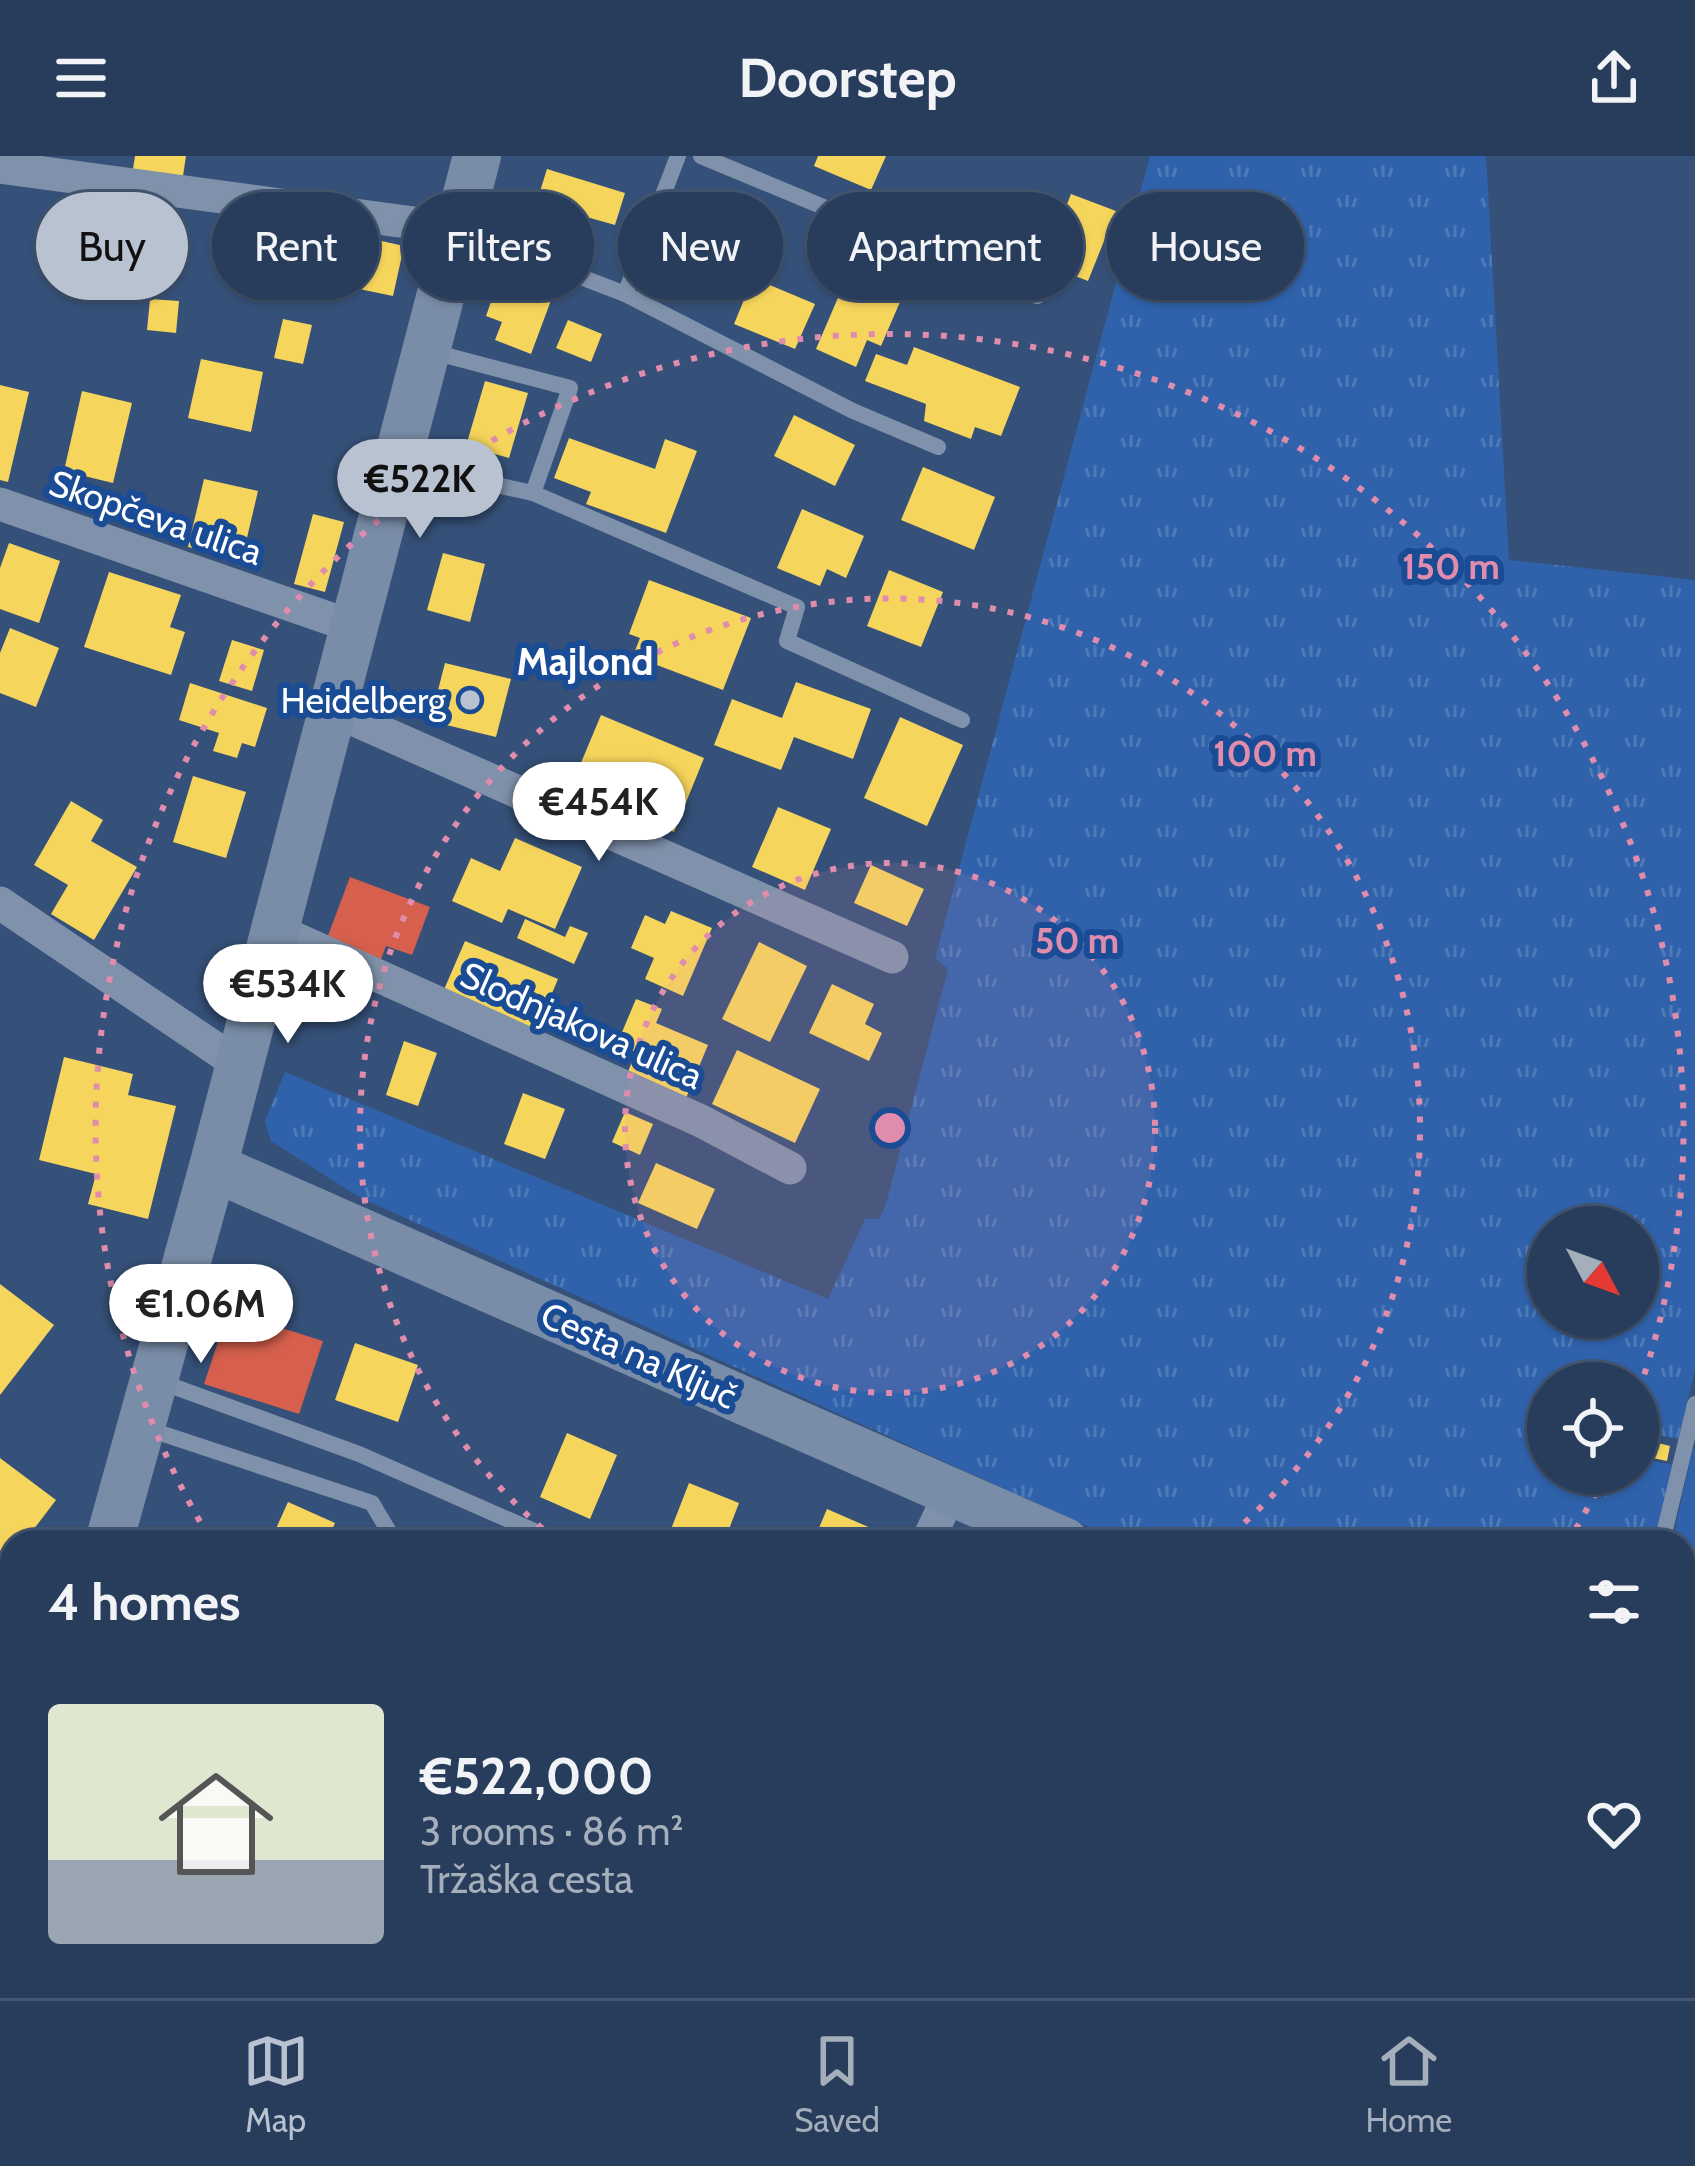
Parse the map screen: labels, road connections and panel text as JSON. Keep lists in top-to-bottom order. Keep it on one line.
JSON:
{"streets":{"main road":["Cesta na Ključ"],"street":["Skopčeva ulica","Slodnjakova ulica"]},"districts":["Majlond"],"places":["Heidelberg"],"north":"bottom right","page":{"header":"Doorstep","chip":["Buy","Rent","Filters","New","Apartment","House"],"price":["€522K","€454K","€534K","€1.06M"],"heading":"4 homes","list":[{"name":"€522,000","note":"3 rooms · 86 m² · Tržaška cesta"}],"tabs":["Map","Saved","Home"]},"rings":["150 m","100 m","50 m"]}
